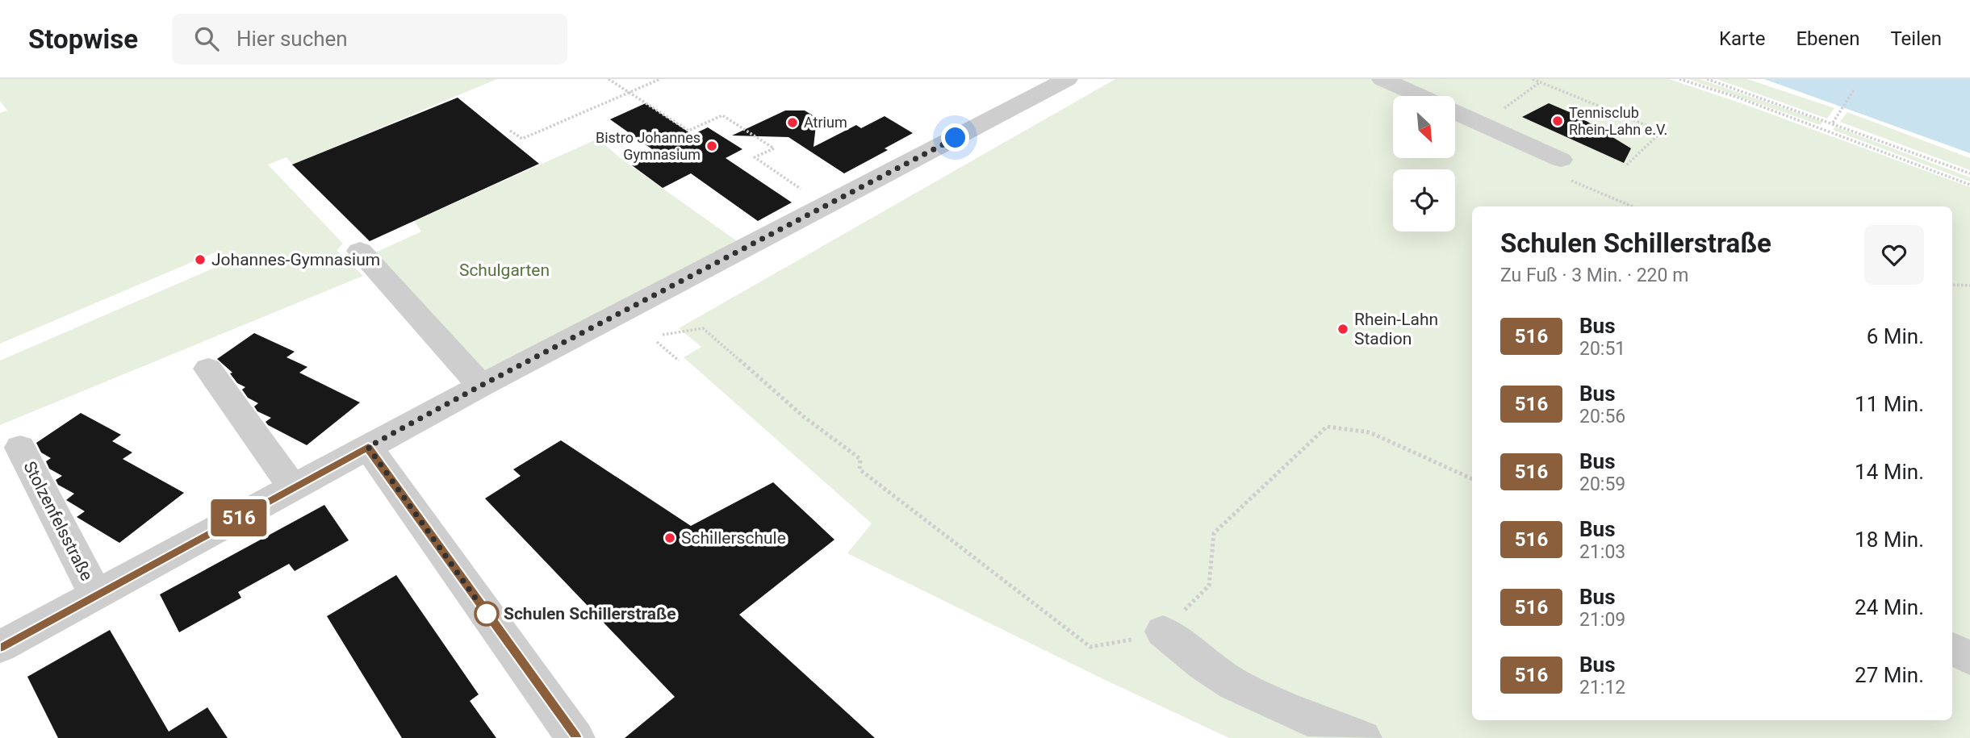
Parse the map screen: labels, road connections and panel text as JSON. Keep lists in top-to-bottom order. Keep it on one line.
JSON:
{"streets":{"street":["Stolzenfelsstraße"]},"parks":["Schulgarten"],"places":["Tennisclub Rhein-Lahn e.V.","Atrium","Bistro Johannes Gymnasium","Johannes-Gymnasium","Rhein-Lahn Stadion","Schillerschule","Schulen Schillerstraße"],"lines":["bus line 516"],"north":"bottom right","page":{"header":"Stopwise","search":"Hier suchen","nav":["Karte","Ebenen","Teilen"],"on_map":"516","heading":["Schulen Schillerstraße","Zu Fuß · 3 Min. · 220 m"],"list":[{"mark":"516","name":"Bus","note":"20:51","value":"6 Min."},{"mark":"516","name":"Bus","note":"20:56","value":"11 Min."},{"mark":"516","name":"Bus","note":"20:59","value":"14 Min."},{"mark":"516","name":"Bus","note":"21:03","value":"18 Min."},{"mark":"516","name":"Bus","note":"21:09","value":"24 Min."},{"mark":"516","name":"Bus","note":"21:12","value":"27 Min."}]}}
